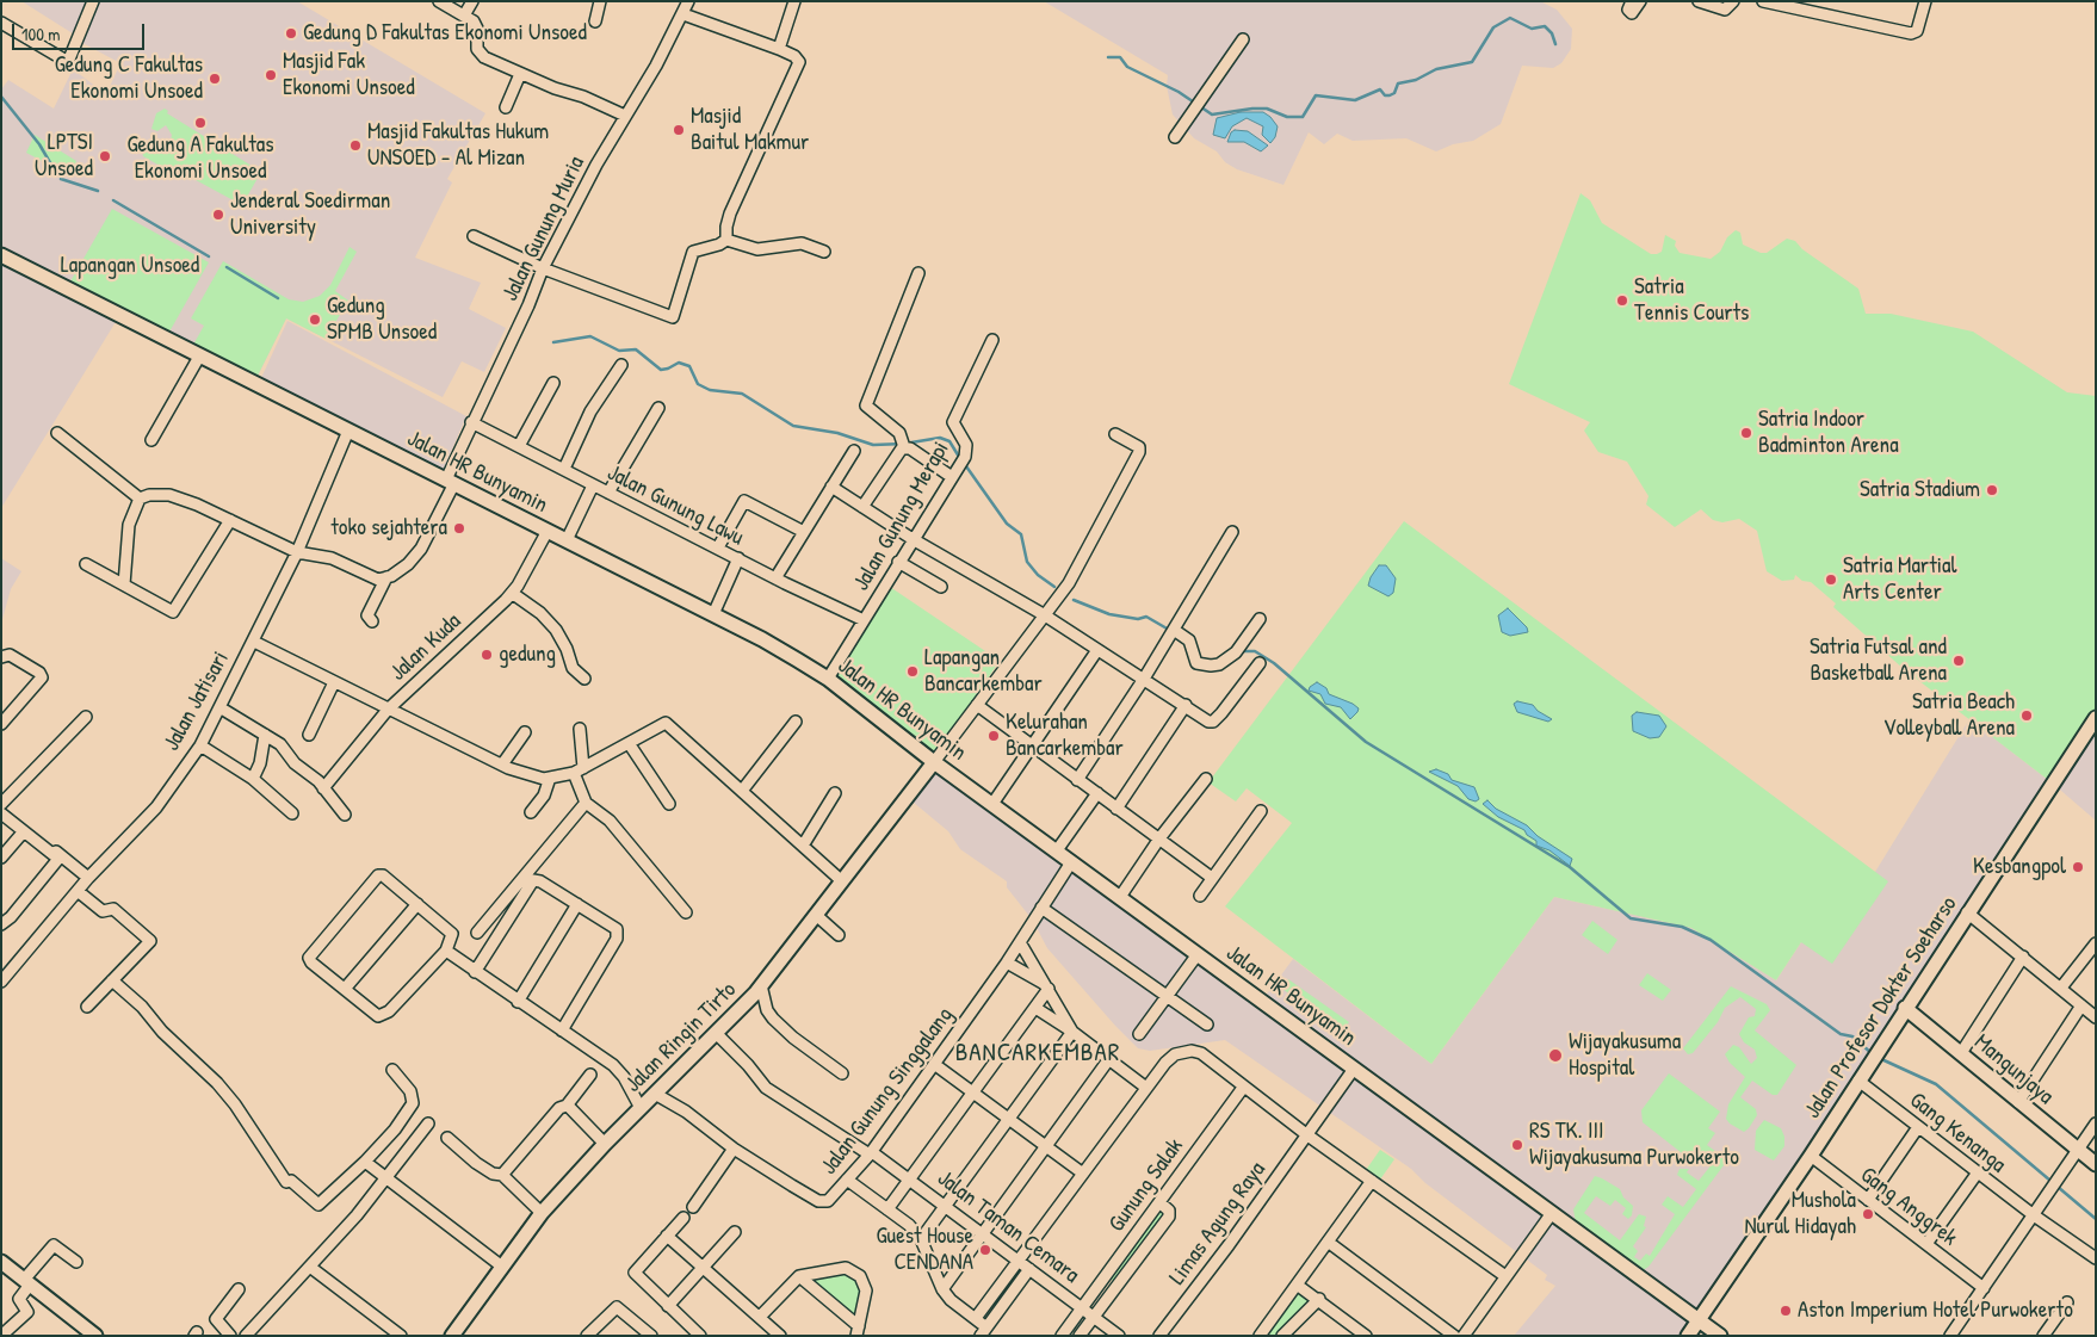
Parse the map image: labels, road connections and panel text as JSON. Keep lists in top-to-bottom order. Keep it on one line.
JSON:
{"streets":{"main road":["Jalan HR Bunyamin","Jalan Profesor Dokter Soeharso","Jalan Ringin Tirto","Mangunjaya"],"street":["Jalan Gunung Muria","Jalan Gunung Lawu","Jalan Gunung Merapi","Jalan Kuda","Jalan Jatisari","Jalan Gunung Singgalang","Gang Kenanga","Gunung Salak","Gang Anggrek","Limas Agung Raya","Jalan Taman Cemara"]},"crossings":[["Jalan Gunung Muria","Jalan HR Bunyamin"],["Jalan Gunung Muria","Jalan Gunung Lawu"],["Jalan HR Bunyamin","Jalan Gunung Merapi"],["Jalan HR Bunyamin","Jalan Kuda"],["Jalan HR Bunyamin","Jalan Jatisari"],["Jalan HR Bunyamin","Jalan Profesor Dokter Soeharso"],["Jalan HR Bunyamin","Jalan Ringin Tirto"],["Jalan HR Bunyamin","Jalan Gunung Singgalang"],["Jalan HR Bunyamin","Limas Agung Raya"],["Jalan Gunung Lawu","Jalan Gunung Merapi"],["Jalan Profesor Dokter Soeharso","Mangunjaya"],["Jalan Profesor Dokter Soeharso","Gang Kenanga"],["Jalan Profesor Dokter Soeharso","Gang Anggrek"],["Jalan Ringin Tirto","Jalan Gunung Singgalang"],["Jalan Ringin Tirto","Jalan Taman Cemara"],["Jalan Gunung Singgalang","Jalan Taman Cemara"],["Gunung Salak","Jalan Taman Cemara"]],"districts":["BANCARKEMBAR"],"parks":["Lapangan Unsoed"],"places":["Gedung D Fakultas Ekonomi Unsoed","Masjid Fak Ekonomi Unsoed","Gedung C Fakultas Ekonomi Unsoed","Gedung A Fakultas Ekonomi Unsoed","Masjid Baitul Makmur","Masjid Fakultas Hukum UNSOED - Al Mizan","LPTSI Unsoed","Jenderal Soedirman University","Satria Tennis Courts","Gedung SPMB Unsoed","Satria Indoor Badminton Arena","Satria Stadium","toko sejahtera","Satria Martial Arts Center","gedung","Satria Futsal and Basketball Arena","Lapangan Bancarkembar","Satria Beach Volleyball Arena","Kelurahan Bancarkembar","Kesbangpol","Wijayakusuma Hospital","RS TK. III Wijayakusuma Purwokerto","Mushola Nurul Hidayah","Guest House CENDANA","Aston Imperium Hotel Purwokerto"],"scale_bar":"100 m"}
